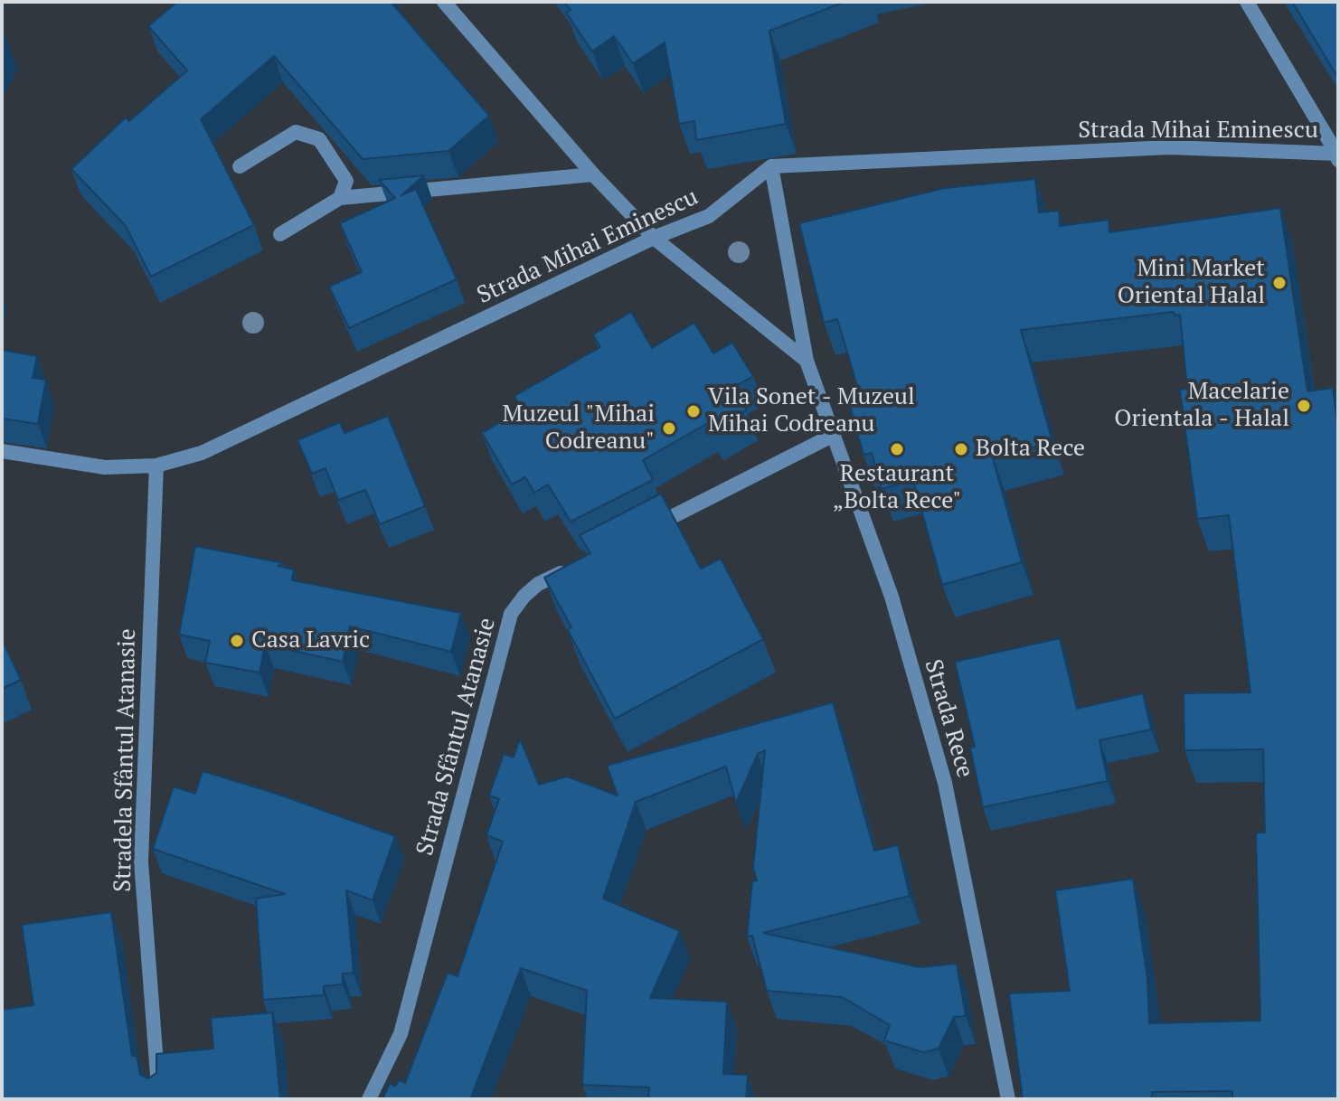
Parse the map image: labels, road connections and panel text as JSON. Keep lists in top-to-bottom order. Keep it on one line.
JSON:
{"streets":{"street":["Strada Mihai Eminescu","Strada Rece","Strada Sfântul Atanasie","Stradela Sfântul Atanasie"]},"crossings":[["Strada Mihai Eminescu","Strada Rece"],["Strada Mihai Eminescu","Stradela Sfântul Atanasie"]],"places":["Mini Market Oriental Halal","Macelarie Orientala - Halal","Vila Sonet - Muzeul Mihai Codreanu","Muzeul \"Mihai Codreanu\"","Restaurant „Bolta Rece\"","Bolta Rece","Casa Lavric"]}
